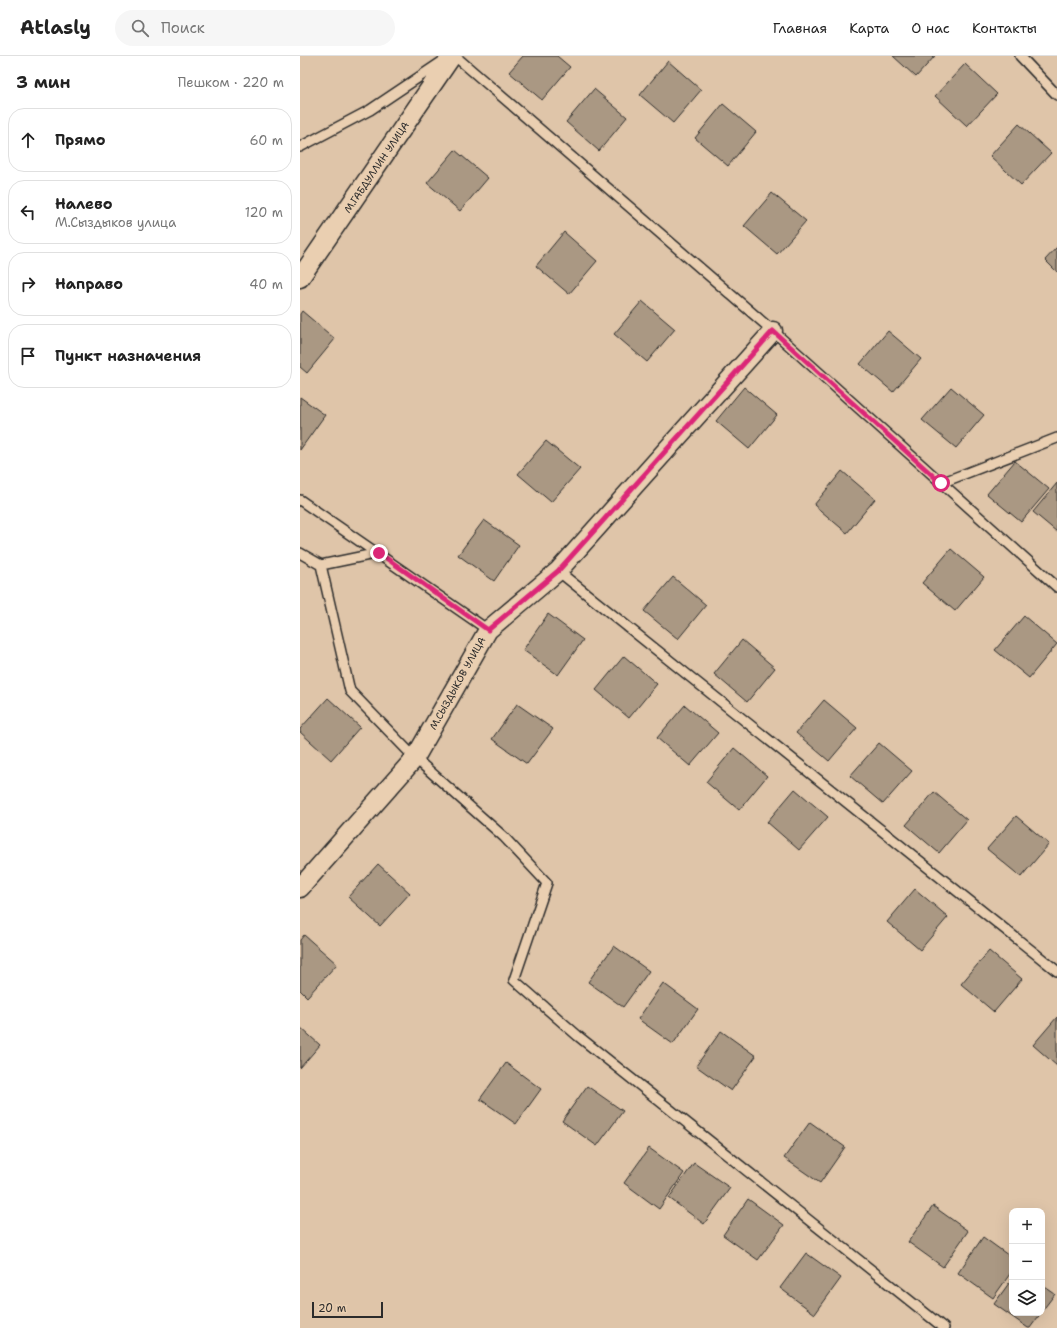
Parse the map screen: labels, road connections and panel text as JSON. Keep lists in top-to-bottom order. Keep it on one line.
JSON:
{"streets":{"street":["М.ГАБДУЛЛИН УЛИЦА","М.СЫЗДЫКОВ УЛИЦА"]},"scale_bar":"20 m","page":{"header":"Atlasly","search":"Поиск","nav":["Главная","Карта","О нас","Контакты"],"heading":["3 мин","Пешком · 220 m"],"list":[["Прямо","60 m"],["Налево","М.Сыздыков улица","120 m"],["Направо","40 m"],"Пункт назначения"],"map_buttons":["+","−"],"scale":"20 m"}}
